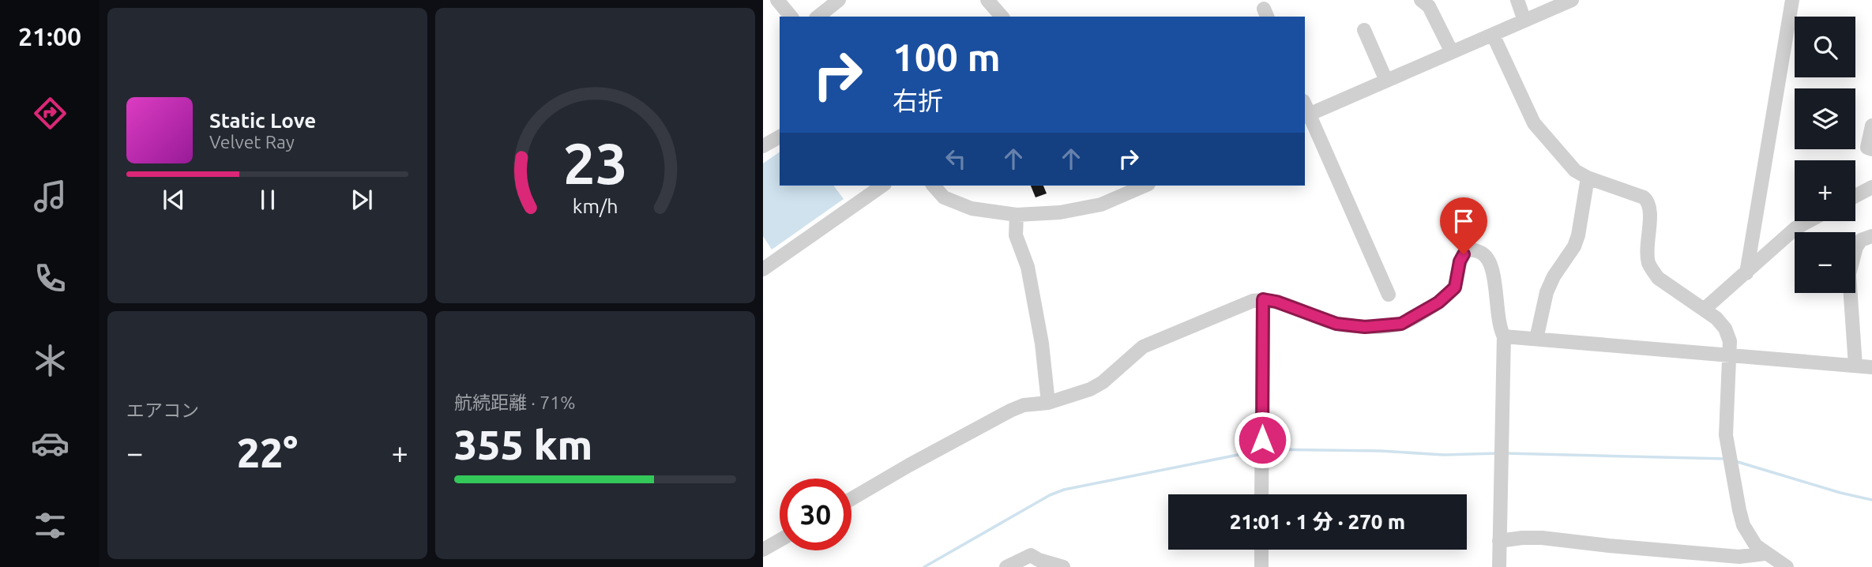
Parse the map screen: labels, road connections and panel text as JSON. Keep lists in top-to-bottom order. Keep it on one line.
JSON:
{"page":{"tabs":"21:00","map_buttons":["+","−"],"turn":["100 m","右折"],"song":["Static Love","Velvet Ray"],"tile":["エアコン",["航続距離 · 71%","355 km"]],"heat":["−","22°","+"],"limit":"30","trip":"21:01 · 1 分 · 270 m","gauge":["23","km/h"]}}
